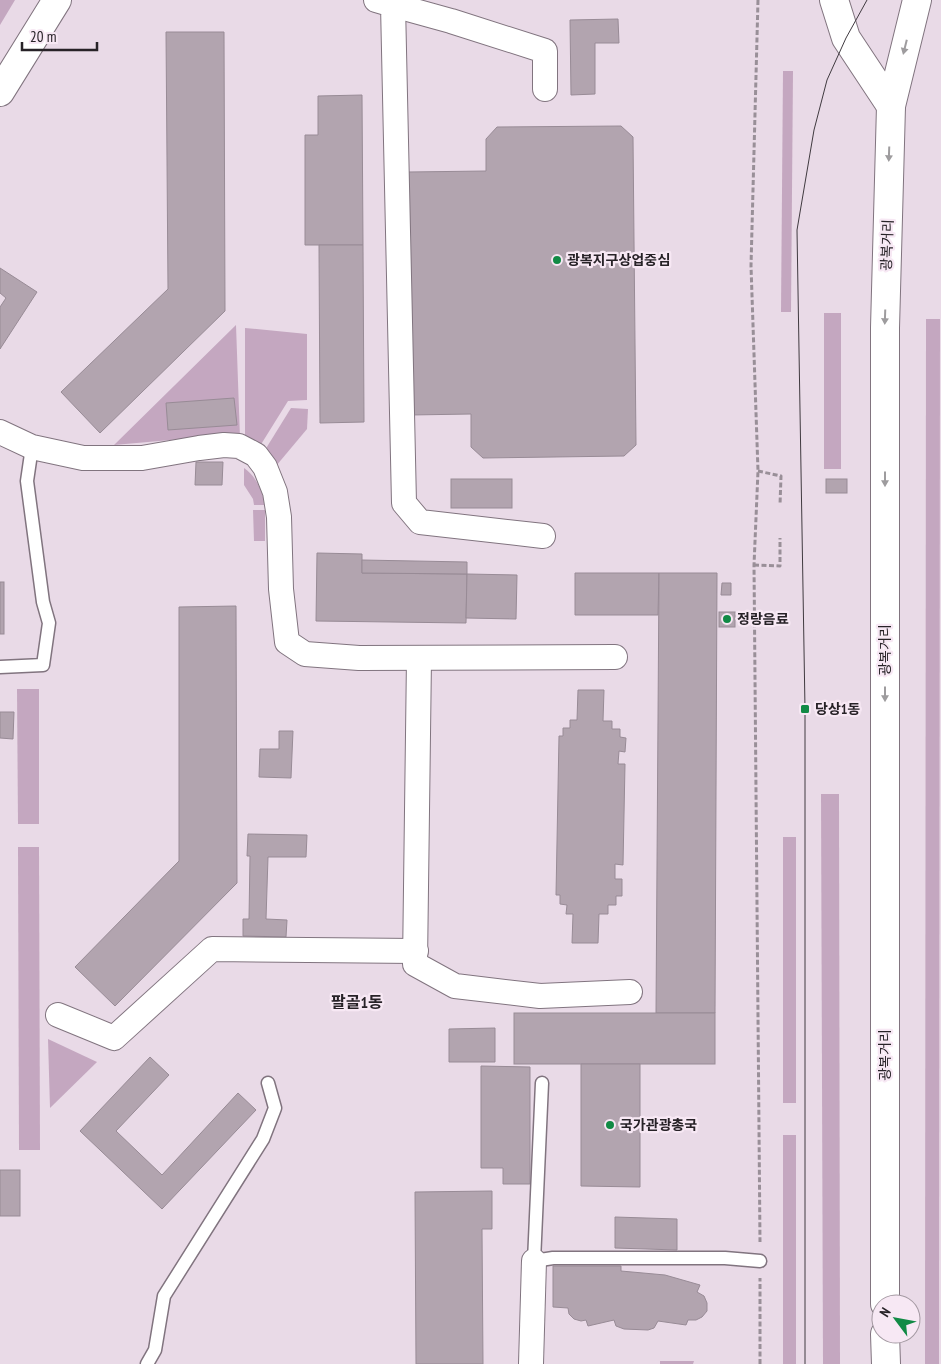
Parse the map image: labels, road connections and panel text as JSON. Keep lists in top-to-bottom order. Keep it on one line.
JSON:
{"streets":{"main road":["광복거리"]},"one_way":["광복거리"],"districts":["팔골1동"],"places":{"other":["광복지구상업중심","정랑음료","국가관광총국"],"transit":["당상1동"]},"scale_bar":"20 m","north":"top left"}
